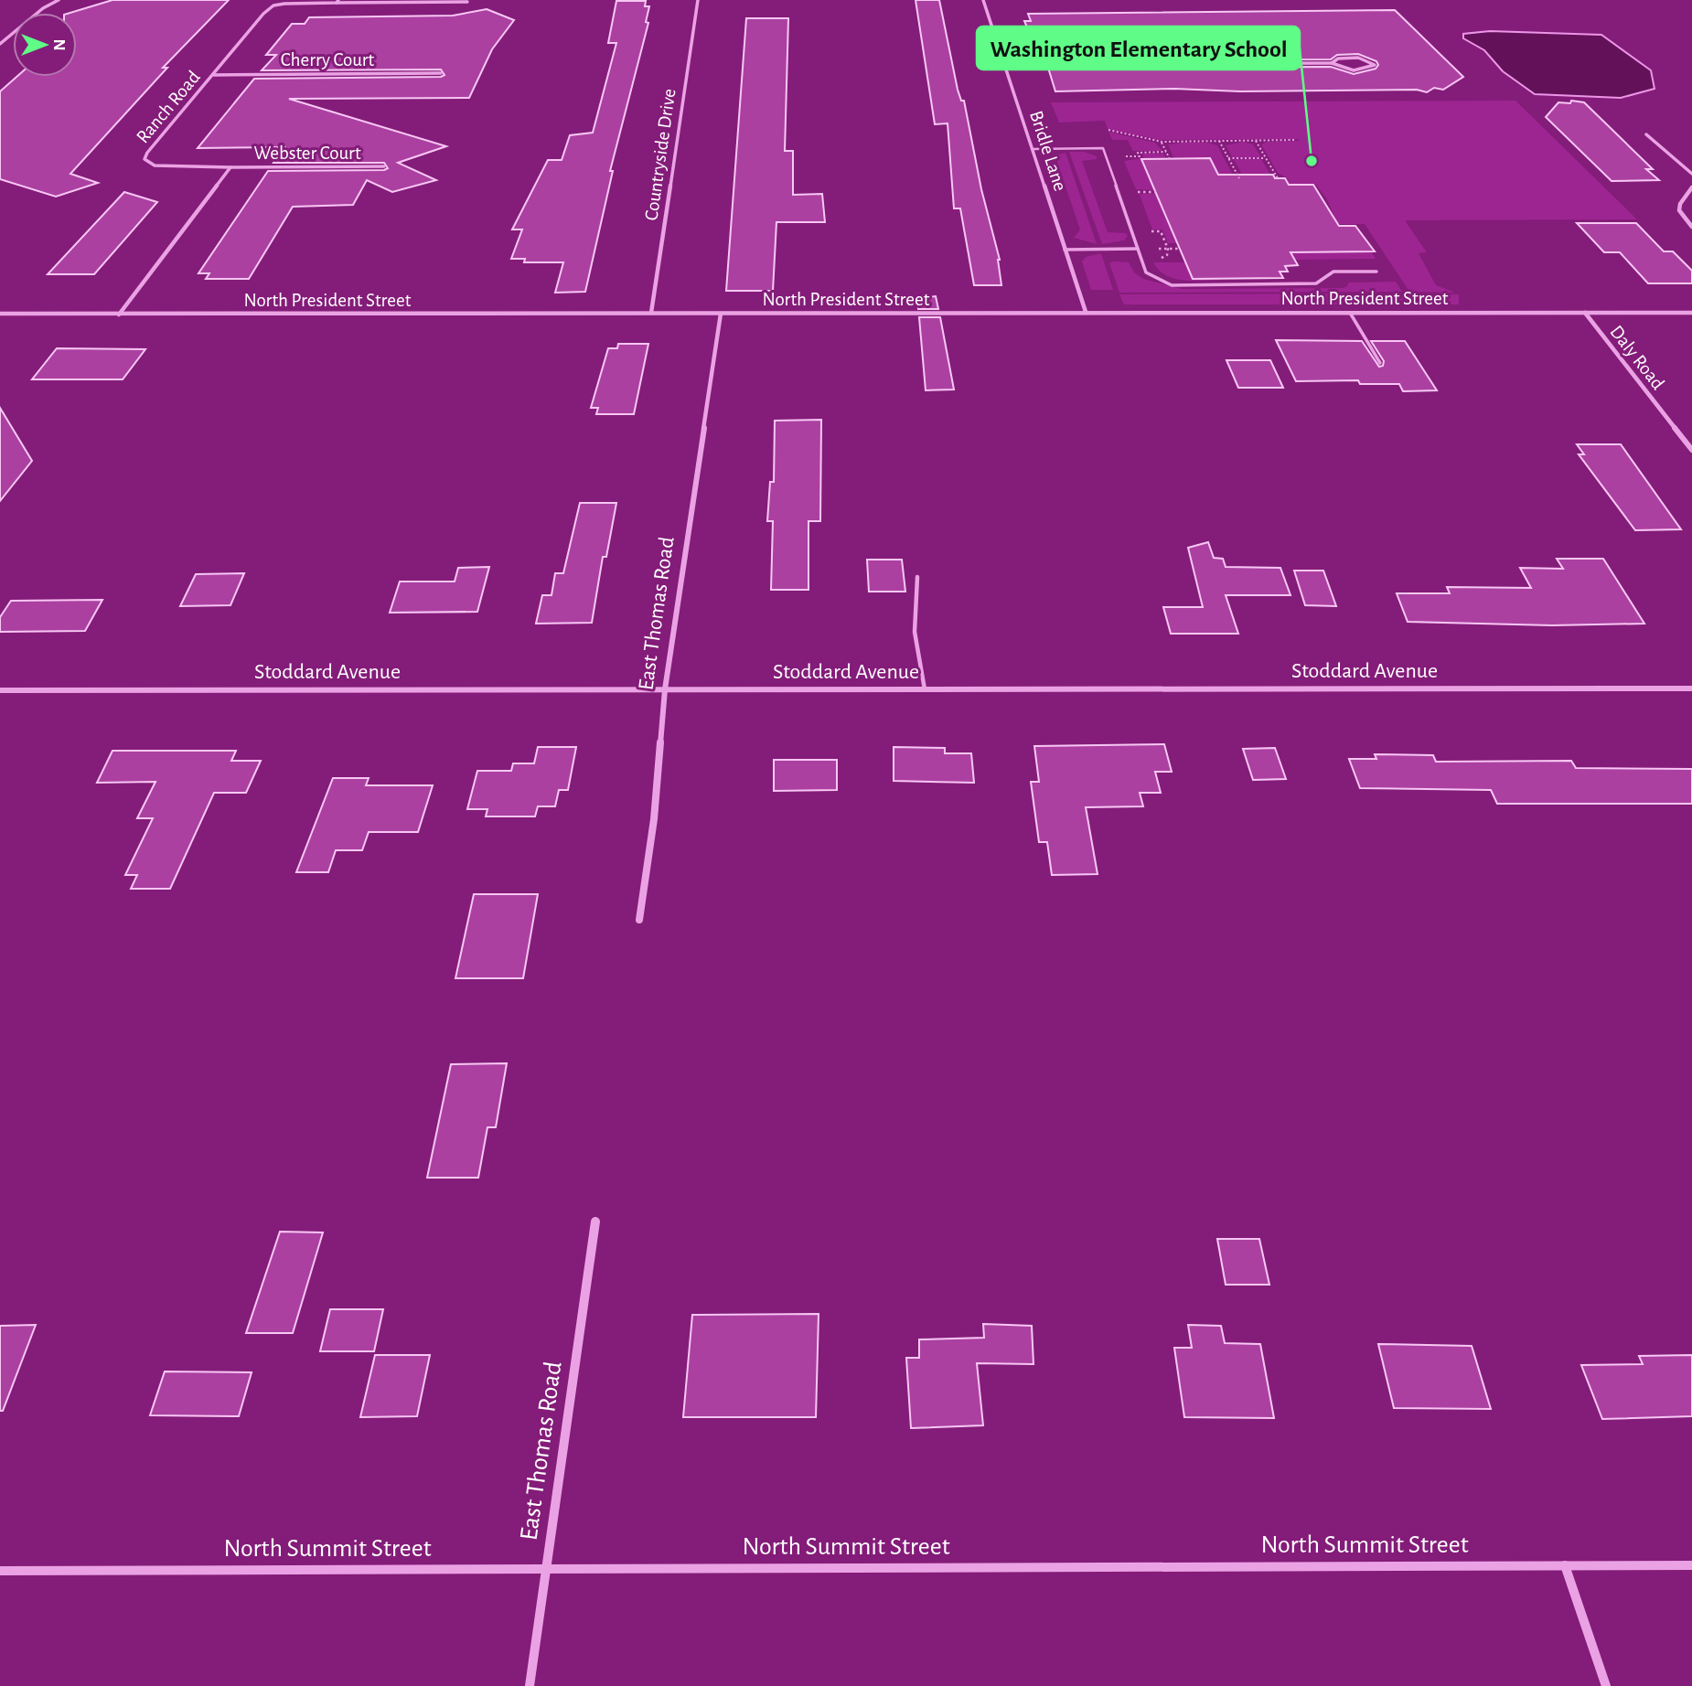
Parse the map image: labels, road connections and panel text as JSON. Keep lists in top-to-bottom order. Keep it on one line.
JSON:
{"streets":{"street":["Cherry Court","Ranch Road","Bridle Lane","Webster Court","Countryside Drive","North President Street","Daly Road","East Thomas Road","Stoddard Avenue","North Summit Street"]},"crossings":[["Cherry Court","Ranch Road"],["Ranch Road","Webster Court"],["Bridle Lane","North President Street"],["Countryside Drive","North President Street"],["North President Street","Daly Road"],["North President Street","East Thomas Road"],["East Thomas Road","Stoddard Avenue"],["East Thomas Road","North Summit Street"]],"places":["Washington Elementary School"],"north":"right"}
